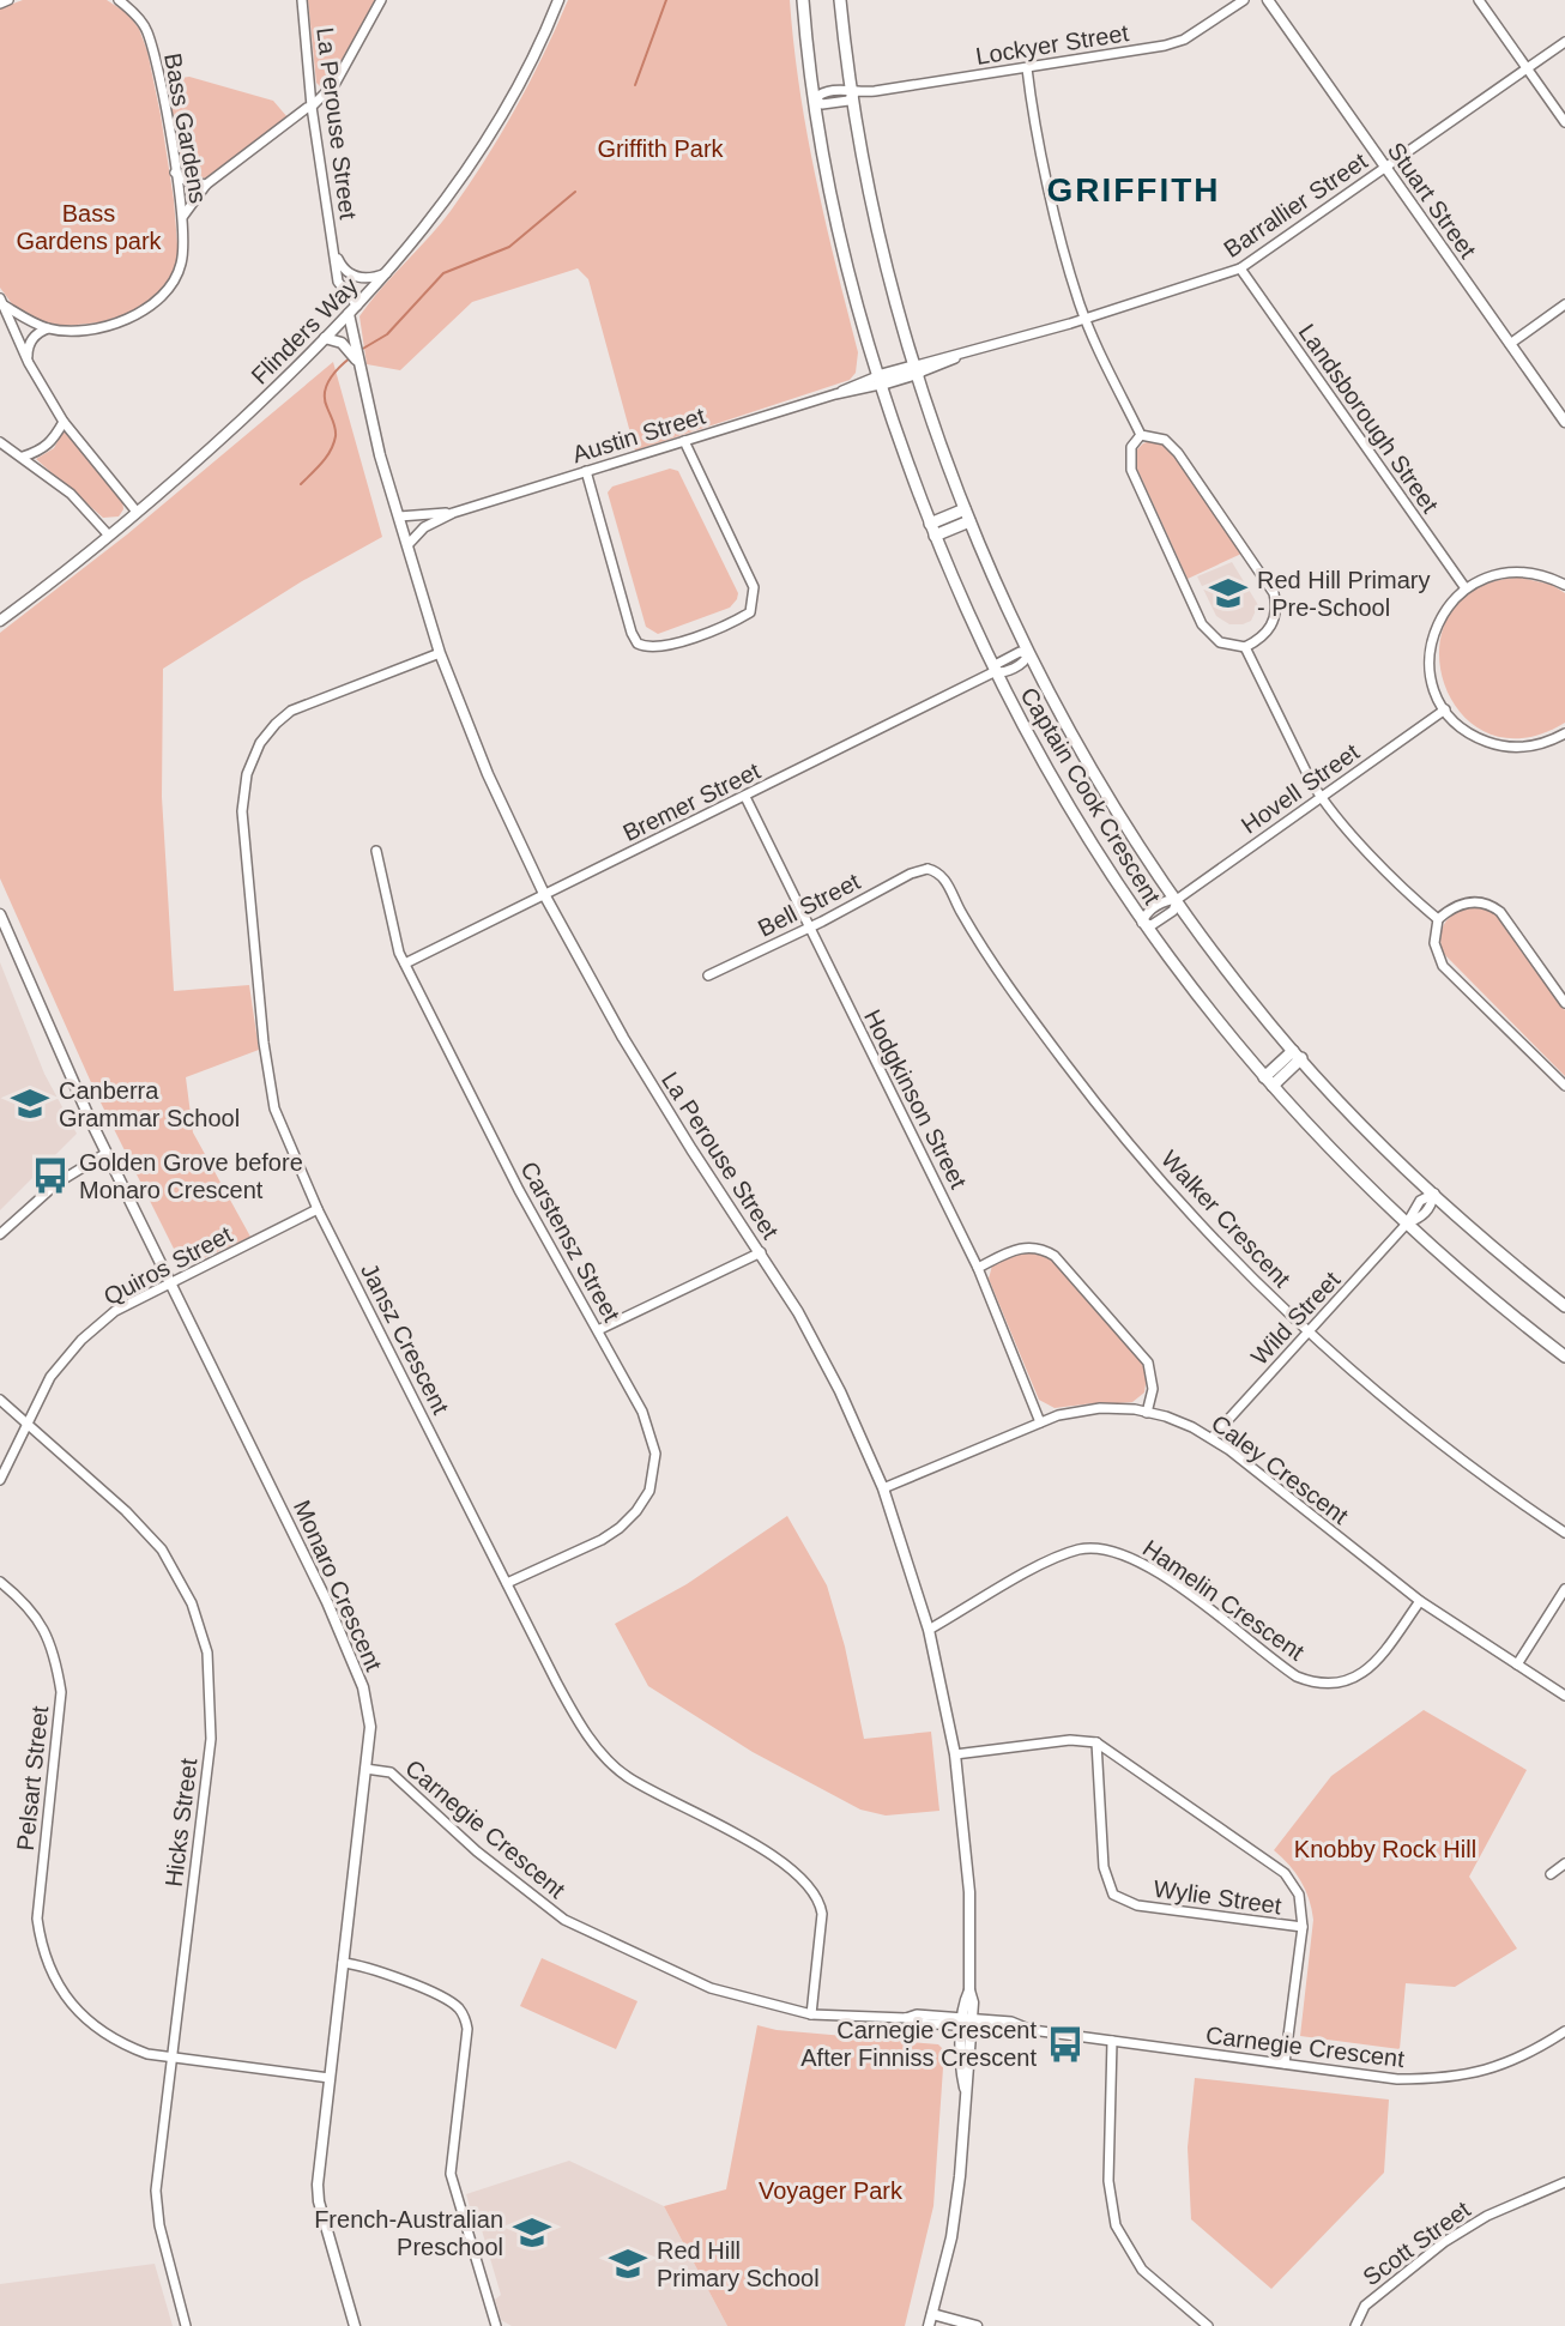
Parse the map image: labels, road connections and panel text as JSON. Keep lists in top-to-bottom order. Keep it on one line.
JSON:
{"streets":{"main road":["Captain Cook Crescent"],"street":["Lockyer Street","La Perouse Street","Bass Gardens","Stuart Street","Barrallier Street","Flinders Way","Landsborough Street","Austin Street","Hovell Street","Bremer Street","Bell Street","Hodgkinson Street","Walker Crescent","Carstensz Street","Quiros Street","Wild Street","Jansz Crescent","Caley Crescent","Monaro Crescent","Hamelin Crescent","Pelsart Street","Hicks Street","Carnegie Crescent","Wylie Street","Scott Street"]},"crossings":[["Lockyer Street","Captain Cook Crescent"],["La Perouse Street","Bass Gardens"],["La Perouse Street","Flinders Way"],["La Perouse Street","Austin Street"],["La Perouse Street","Bremer Street"],["La Perouse Street","Jansz Crescent"],["La Perouse Street","Caley Crescent"],["La Perouse Street","Hamelin Crescent"],["La Perouse Street","Carnegie Crescent"],["Stuart Street","Barrallier Street"],["Barrallier Street","Landsborough Street"],["Barrallier Street","Captain Cook Crescent"],["Austin Street","Captain Cook Crescent"],["Hovell Street","Captain Cook Crescent"],["Captain Cook Crescent","Bremer Street"],["Captain Cook Crescent","Wild Street"],["Bremer Street","Hodgkinson Street"],["Bremer Street","Carstensz Street"],["Bell Street","Hodgkinson Street"],["Bell Street","Walker Crescent"],["Hodgkinson Street","Caley Crescent"],["Walker Crescent","Wild Street"],["Carstensz Street","Jansz Crescent"],["Quiros Street","Jansz Crescent"],["Quiros Street","Monaro Crescent"],["Quiros Street","Hicks Street"],["Wild Street","Caley Crescent"],["Jansz Crescent","Carnegie Crescent"],["Caley Crescent","Hamelin Crescent"],["Monaro Crescent","Pelsart Street"],["Monaro Crescent","Carnegie Crescent"],["Pelsart Street","Hicks Street"]],"districts":["GRIFFITH"],"parks":["Griffith Park","Bass Gardens park","Knobby Rock Hill","Voyager Park"],"places":{"school or university":["Red Hill Primary - Pre-School","Canberra Grammar School","French-Australian Preschool","Red Hill Primary School"],"bus stop":["Golden Grove before Monaro Crescent","Carnegie Crescent After Finniss Crescent"]}}
